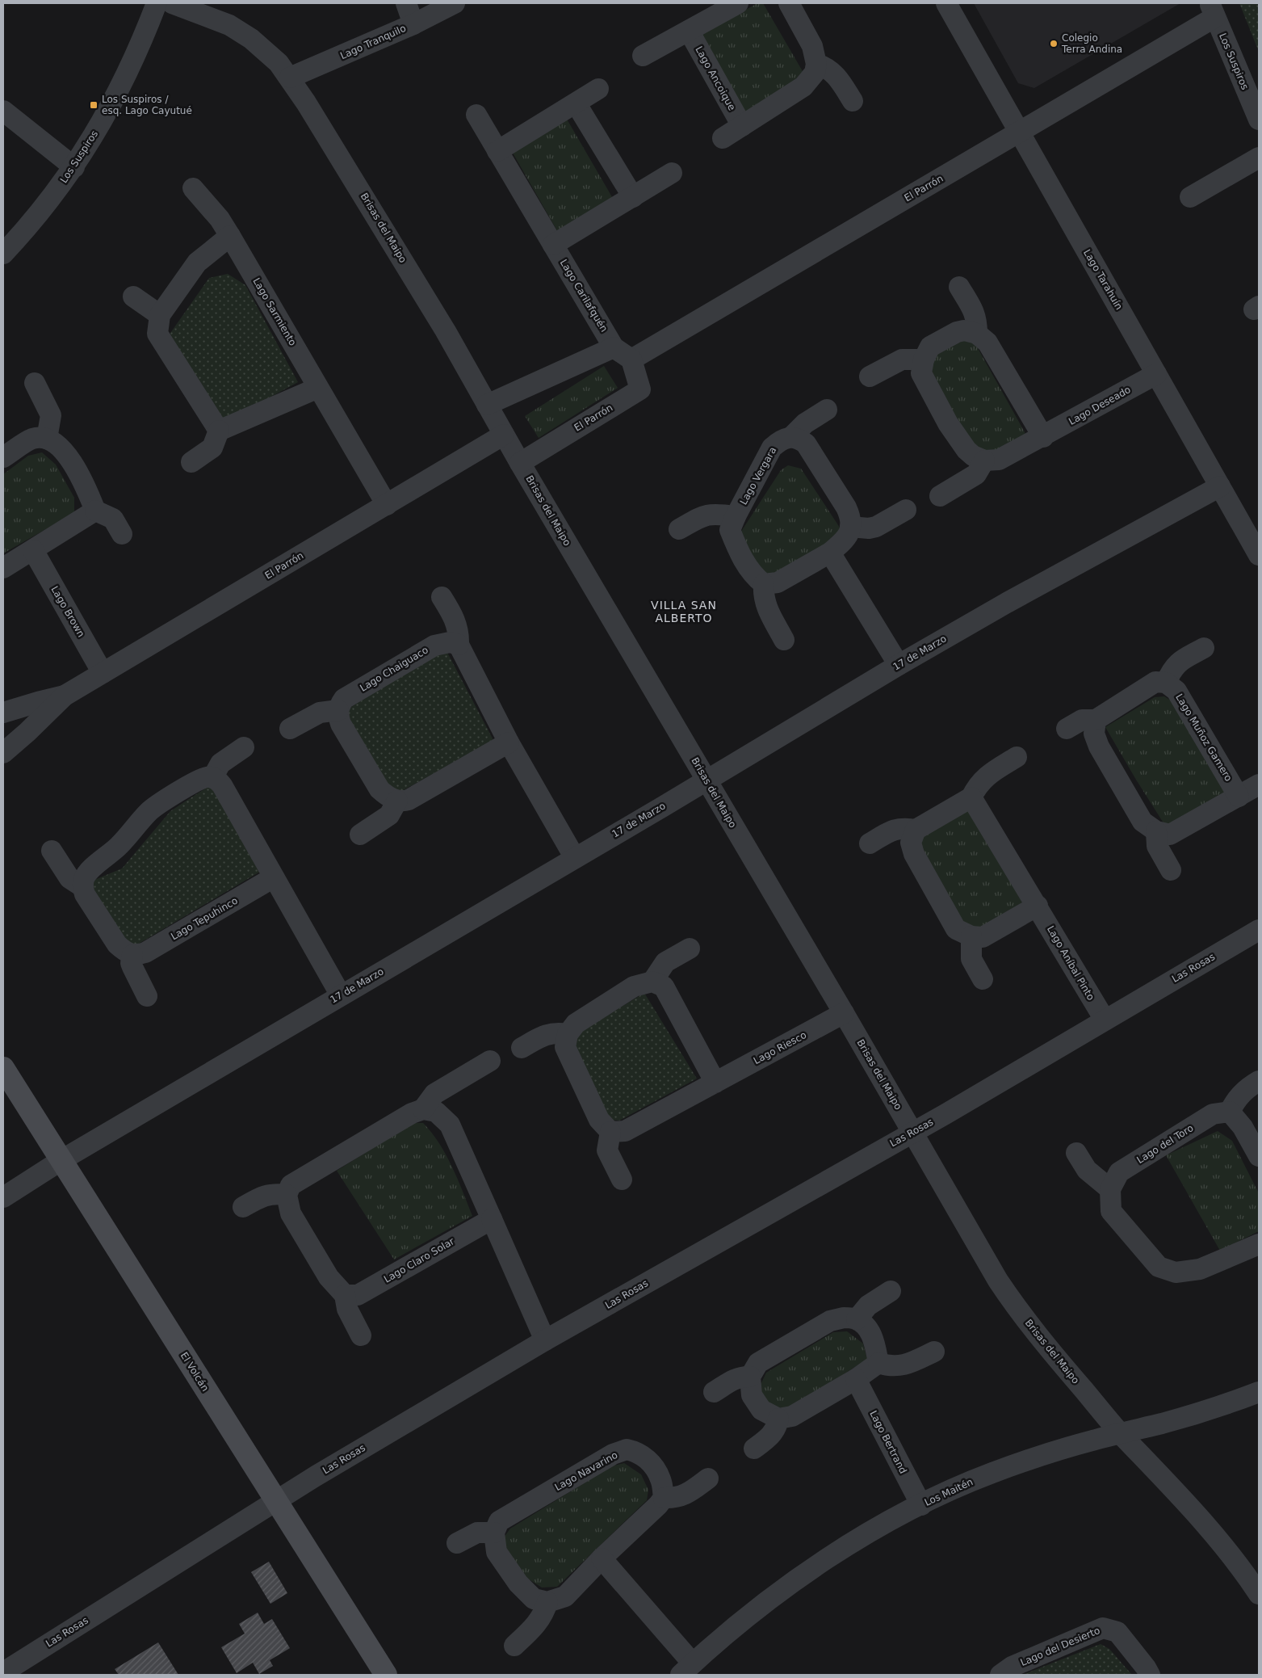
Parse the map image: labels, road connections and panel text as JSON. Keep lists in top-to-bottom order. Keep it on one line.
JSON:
{"streets":{"street":["Lago Tranquilo","Los Suspiros","Lago Ancoique","El Parrón","Brisas del Maipo","Lago Tarahuín","Lago Carilafquén","Lago Sarmiento","Lago Deseado","Lago Vergara","Lago Brown","17 de Marzo","Lago Chaiguaco","Lago Muñoz Gamero","Lago Tepuhinco","Lago Aníbal Pinto","Las Rosas","Lago Riesco","Lago del Toro","Lago Claro Solar","El Volcán","Lago Bertrand","Lago Navarino","Los Maitén","Lago del Desierto"]},"crossings":[["Lago Tranquilo","Brisas del Maipo"],["Los Suspiros","El Parrón"],["El Parrón","Brisas del Maipo"],["El Parrón","Lago Tarahuín"],["El Parrón","Lago Sarmiento"],["El Parrón","Lago Brown"],["Brisas del Maipo","17 de Marzo"],["Brisas del Maipo","Las Rosas"],["Brisas del Maipo","Lago Riesco"],["Brisas del Maipo","Los Maitén"],["Lago Tarahuín","Lago Deseado"],["Lago Tarahuín","17 de Marzo"],["17 de Marzo","El Volcán"],["Lago Aníbal Pinto","Las Rosas"],["Las Rosas","El Volcán"],["Lago Bertrand","Los Maitén"]],"districts":["VILLA SAN ALBERTO"],"places":{"other":["Colegio Terra Andina"],"transit":["Los Suspiros / esq. Lago Cayutué"]}}
